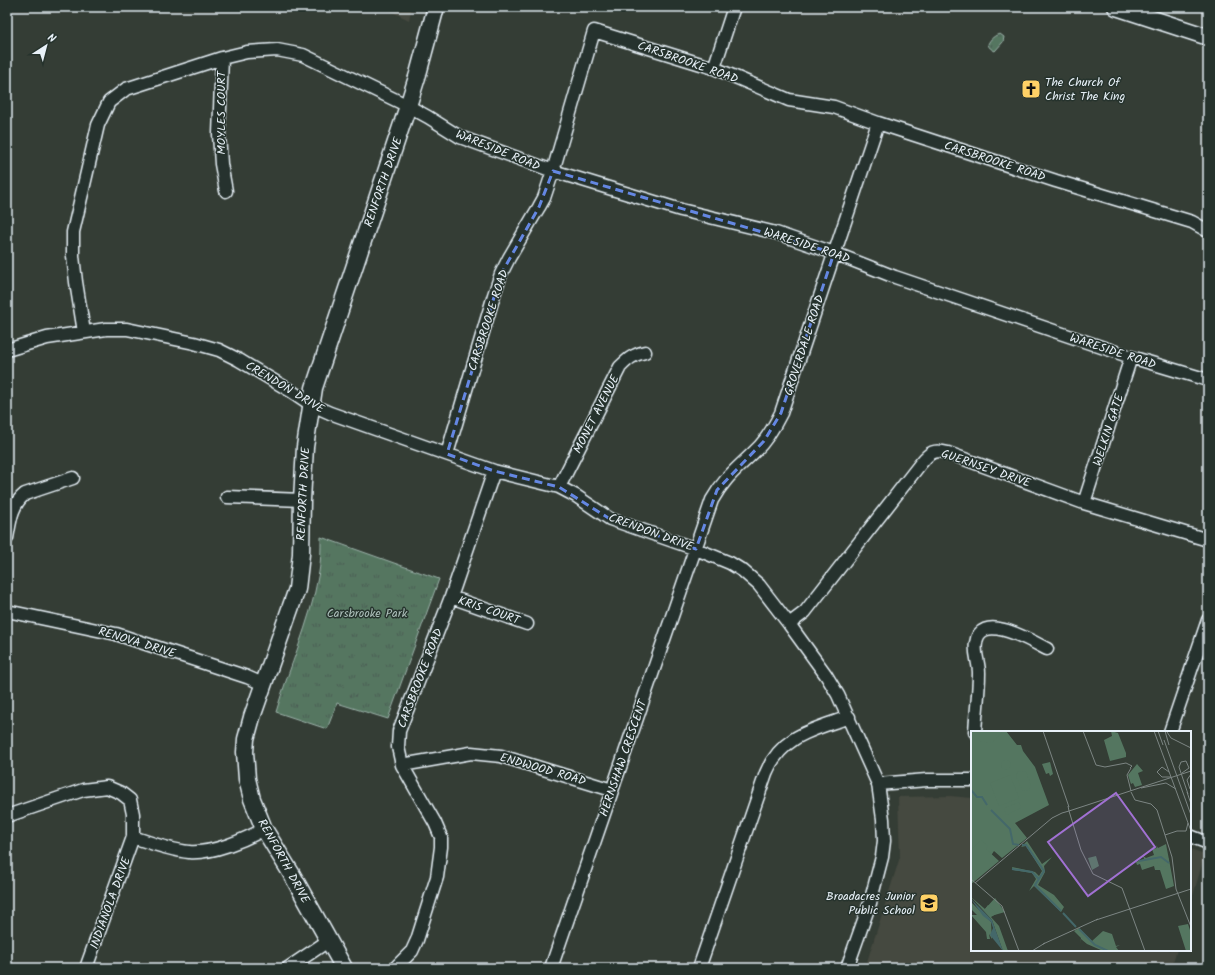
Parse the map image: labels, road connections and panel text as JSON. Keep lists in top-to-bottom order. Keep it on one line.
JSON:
{"streets":{"street":["CARSBROOKE ROAD","MOYLES COURT","WARESIDE ROAD","RENFORTH DRIVE","GROVERDALE ROAD","CRENDON DRIVE","MONET AVENUE","WELKIN GATE","GUERNSEY DRIVE","KRIS COURT","RENOVA DRIVE","HERNSHAW CRESCENT","ENDWOOD ROAD","INDIANOLA DRIVE"]},"crossings":[["CARSBROOKE ROAD","WARESIDE ROAD"],["CARSBROOKE ROAD","GROVERDALE ROAD"],["CARSBROOKE ROAD","CRENDON DRIVE"],["CARSBROOKE ROAD","KRIS COURT"],["CARSBROOKE ROAD","ENDWOOD ROAD"],["MOYLES COURT","WARESIDE ROAD"],["WARESIDE ROAD","RENFORTH DRIVE"],["WARESIDE ROAD","GROVERDALE ROAD"],["WARESIDE ROAD","CRENDON DRIVE"],["WARESIDE ROAD","WELKIN GATE"],["RENFORTH DRIVE","CRENDON DRIVE"],["RENFORTH DRIVE","RENOVA DRIVE"],["GROVERDALE ROAD","CRENDON DRIVE"],["GROVERDALE ROAD","HERNSHAW CRESCENT"],["CRENDON DRIVE","MONET AVENUE"],["CRENDON DRIVE","GUERNSEY DRIVE"],["CRENDON DRIVE","HERNSHAW CRESCENT"],["WELKIN GATE","GUERNSEY DRIVE"],["HERNSHAW CRESCENT","ENDWOOD ROAD"]],"parks":["Carsbrooke Park"],"places":{"church":["The Church Of Christ The King"],"school or university":["Broadacres Junior Public School"]},"north":"top right"}
